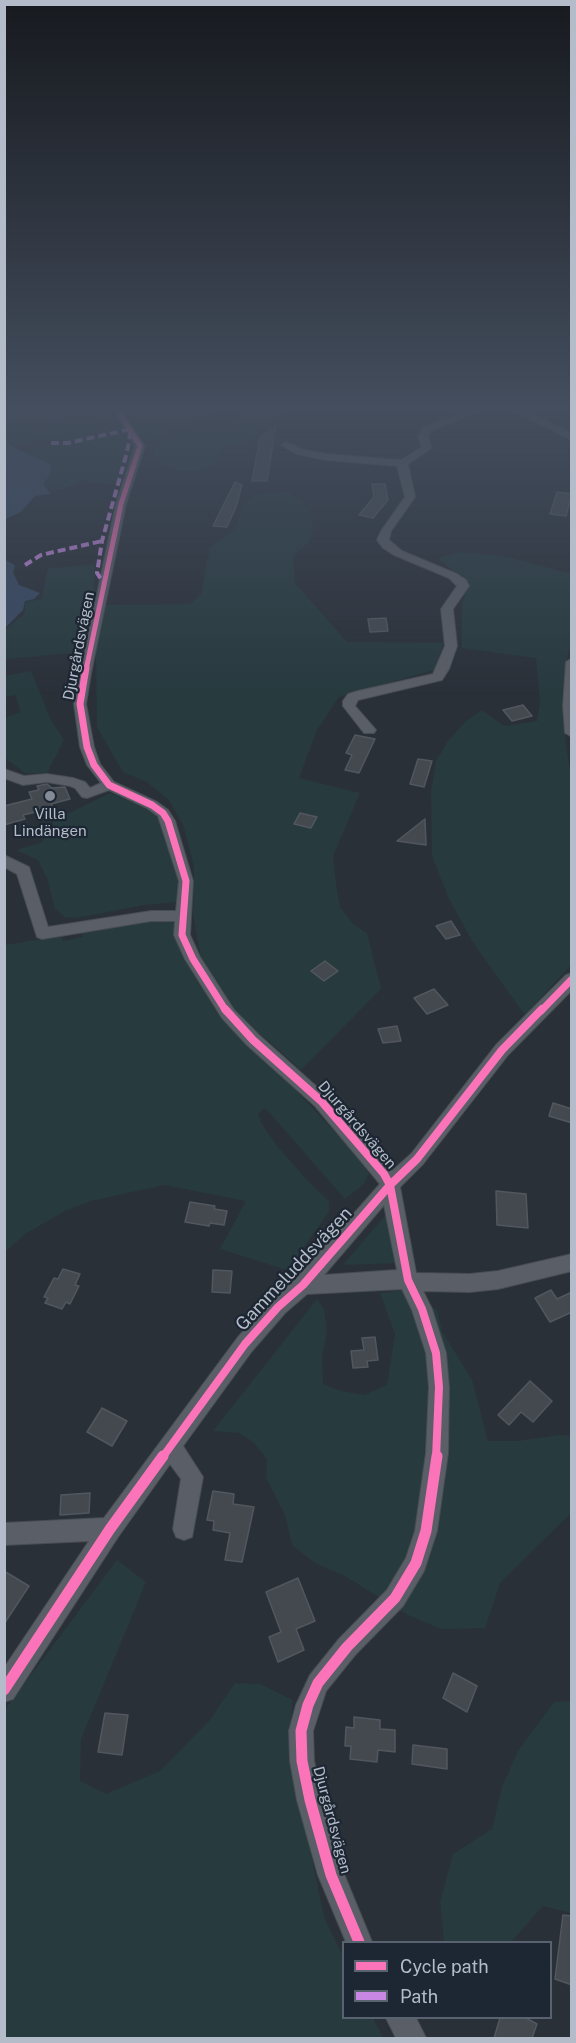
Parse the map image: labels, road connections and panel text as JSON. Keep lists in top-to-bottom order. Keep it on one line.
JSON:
{"streets":{"street":["Djurgårdsvägen","Gammeluddsvägen"]},"crossings":[["Djurgårdsvägen","Gammeluddsvägen"]],"places":["Villa Lindängen"],"legend":["Cycle path","Path"]}
